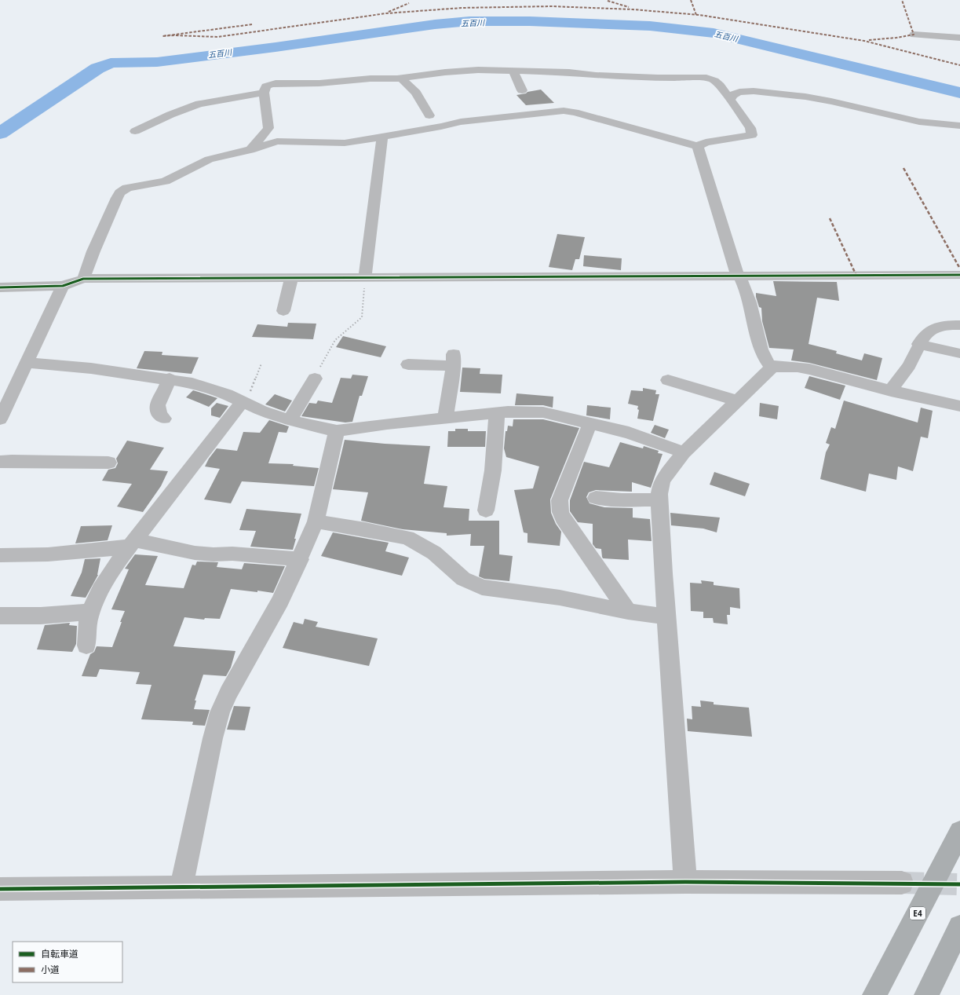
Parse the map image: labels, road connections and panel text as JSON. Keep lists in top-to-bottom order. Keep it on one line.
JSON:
{"streets":{"highway":["E4"]},"water":["五百川"],"legend":["自転車道","小道"]}
